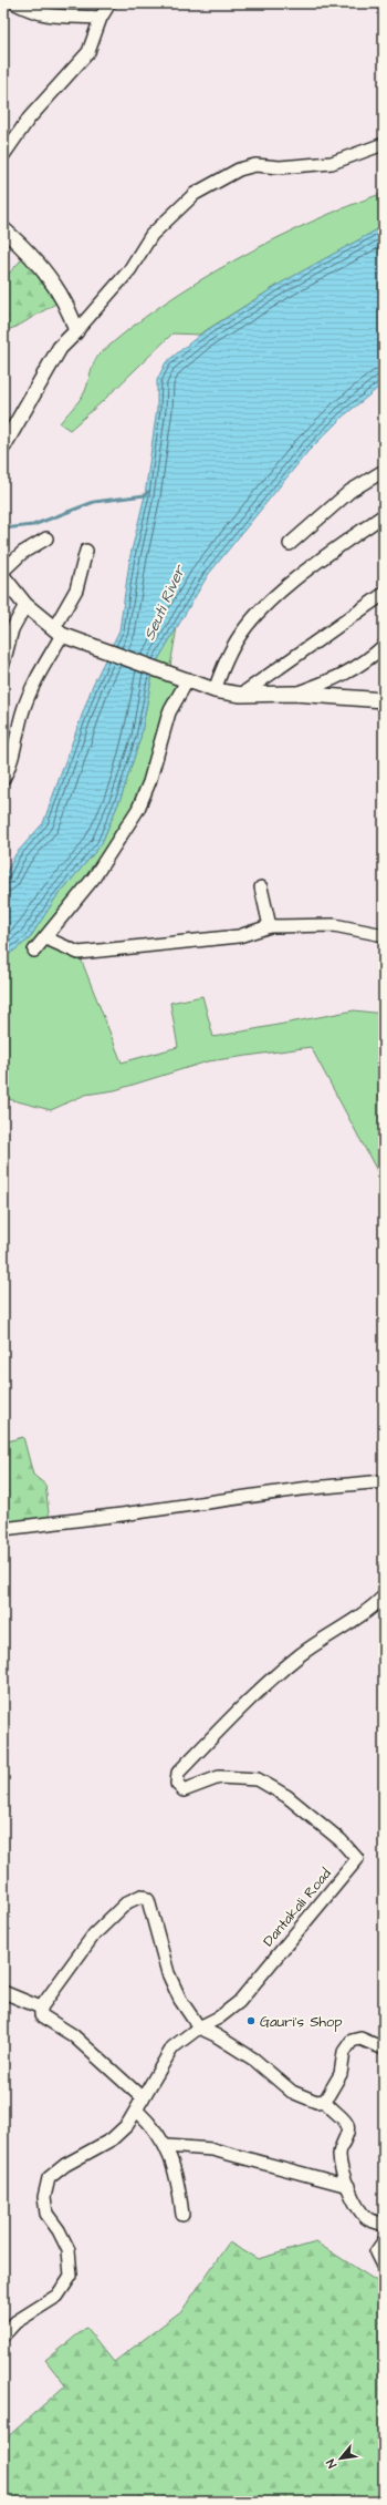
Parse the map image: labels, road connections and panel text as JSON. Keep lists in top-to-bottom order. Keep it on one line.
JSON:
{"streets":{"street":["Dantakali Road"]},"water":["Seuti River"],"places":["Gauri's Shop"],"north":"bottom left"}
